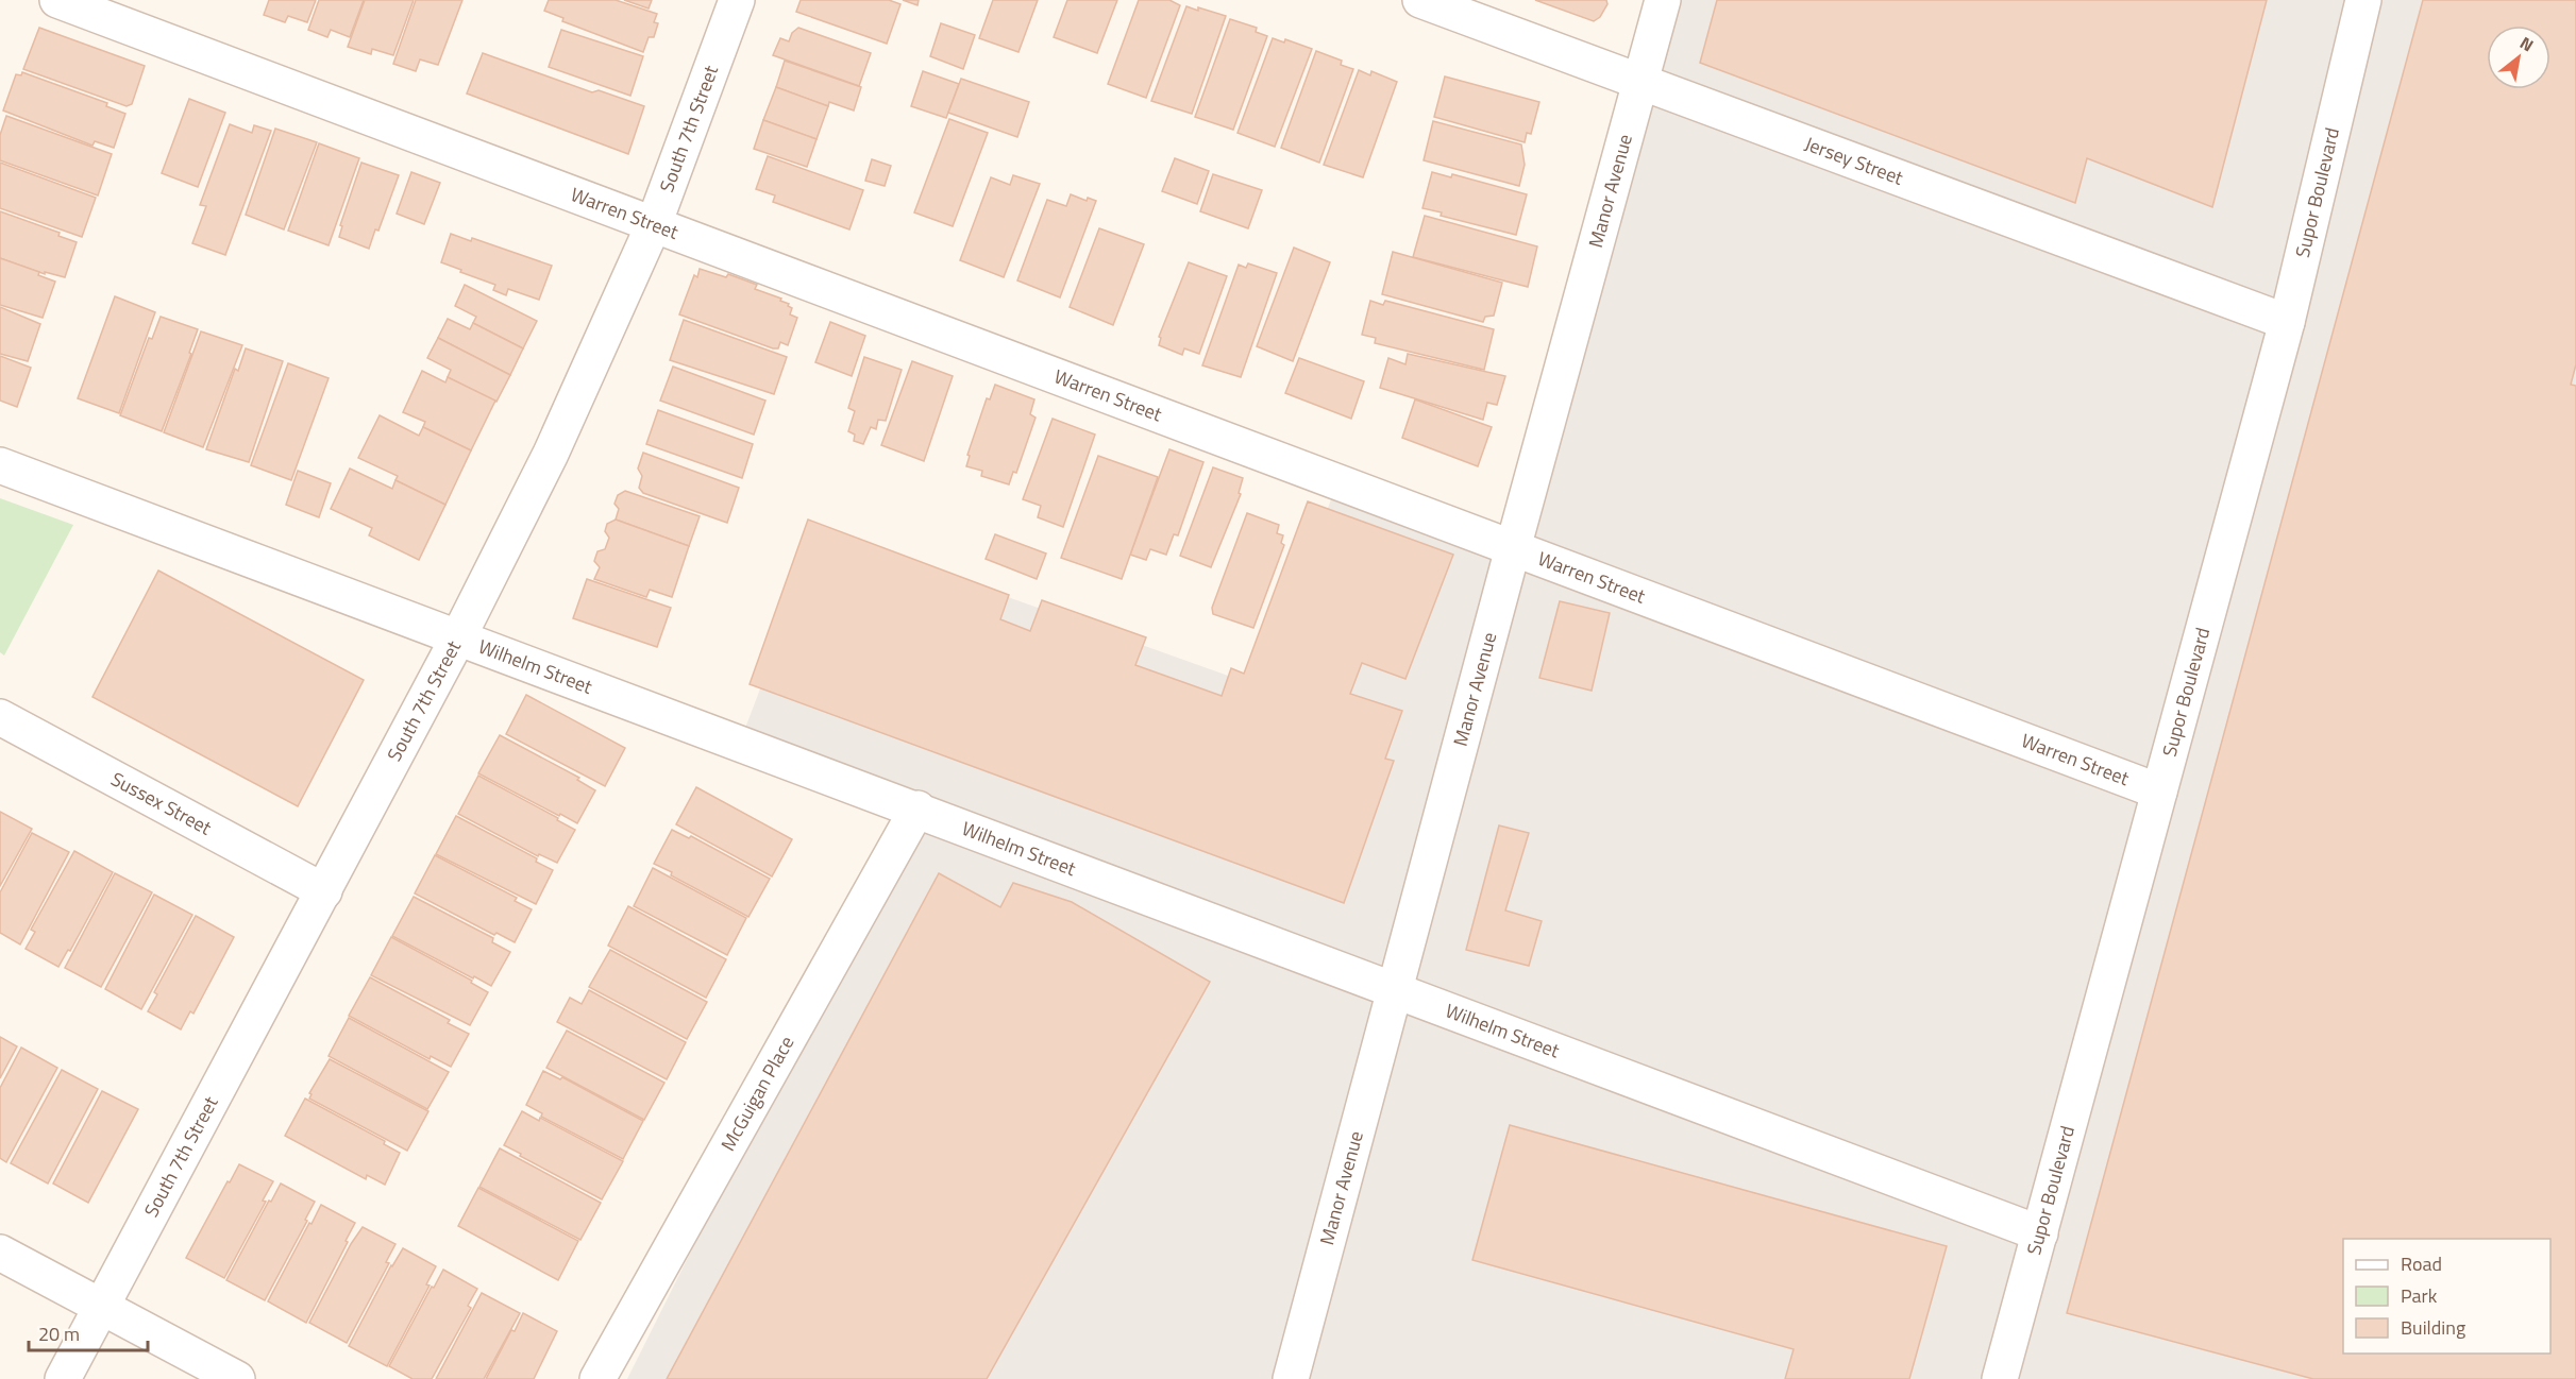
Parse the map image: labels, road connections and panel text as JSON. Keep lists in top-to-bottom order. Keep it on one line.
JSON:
{"streets":{"street":["South 7th Street","Jersey Street","Manor Avenue","Supor Boulevard","Warren Street","Wilhelm Street","Sussex Street","McGuigan Place"]},"crossings":[["South 7th Street","Warren Street"],["South 7th Street","Wilhelm Street"],["South 7th Street","Sussex Street"],["Jersey Street","Manor Avenue"],["Jersey Street","Supor Boulevard"],["Manor Avenue","Warren Street"],["Manor Avenue","Wilhelm Street"],["Supor Boulevard","Warren Street"],["Supor Boulevard","Wilhelm Street"],["Wilhelm Street","McGuigan Place"]],"legend":["Road","Park","Building"],"scale_bar":"20 m","north":"top right"}
